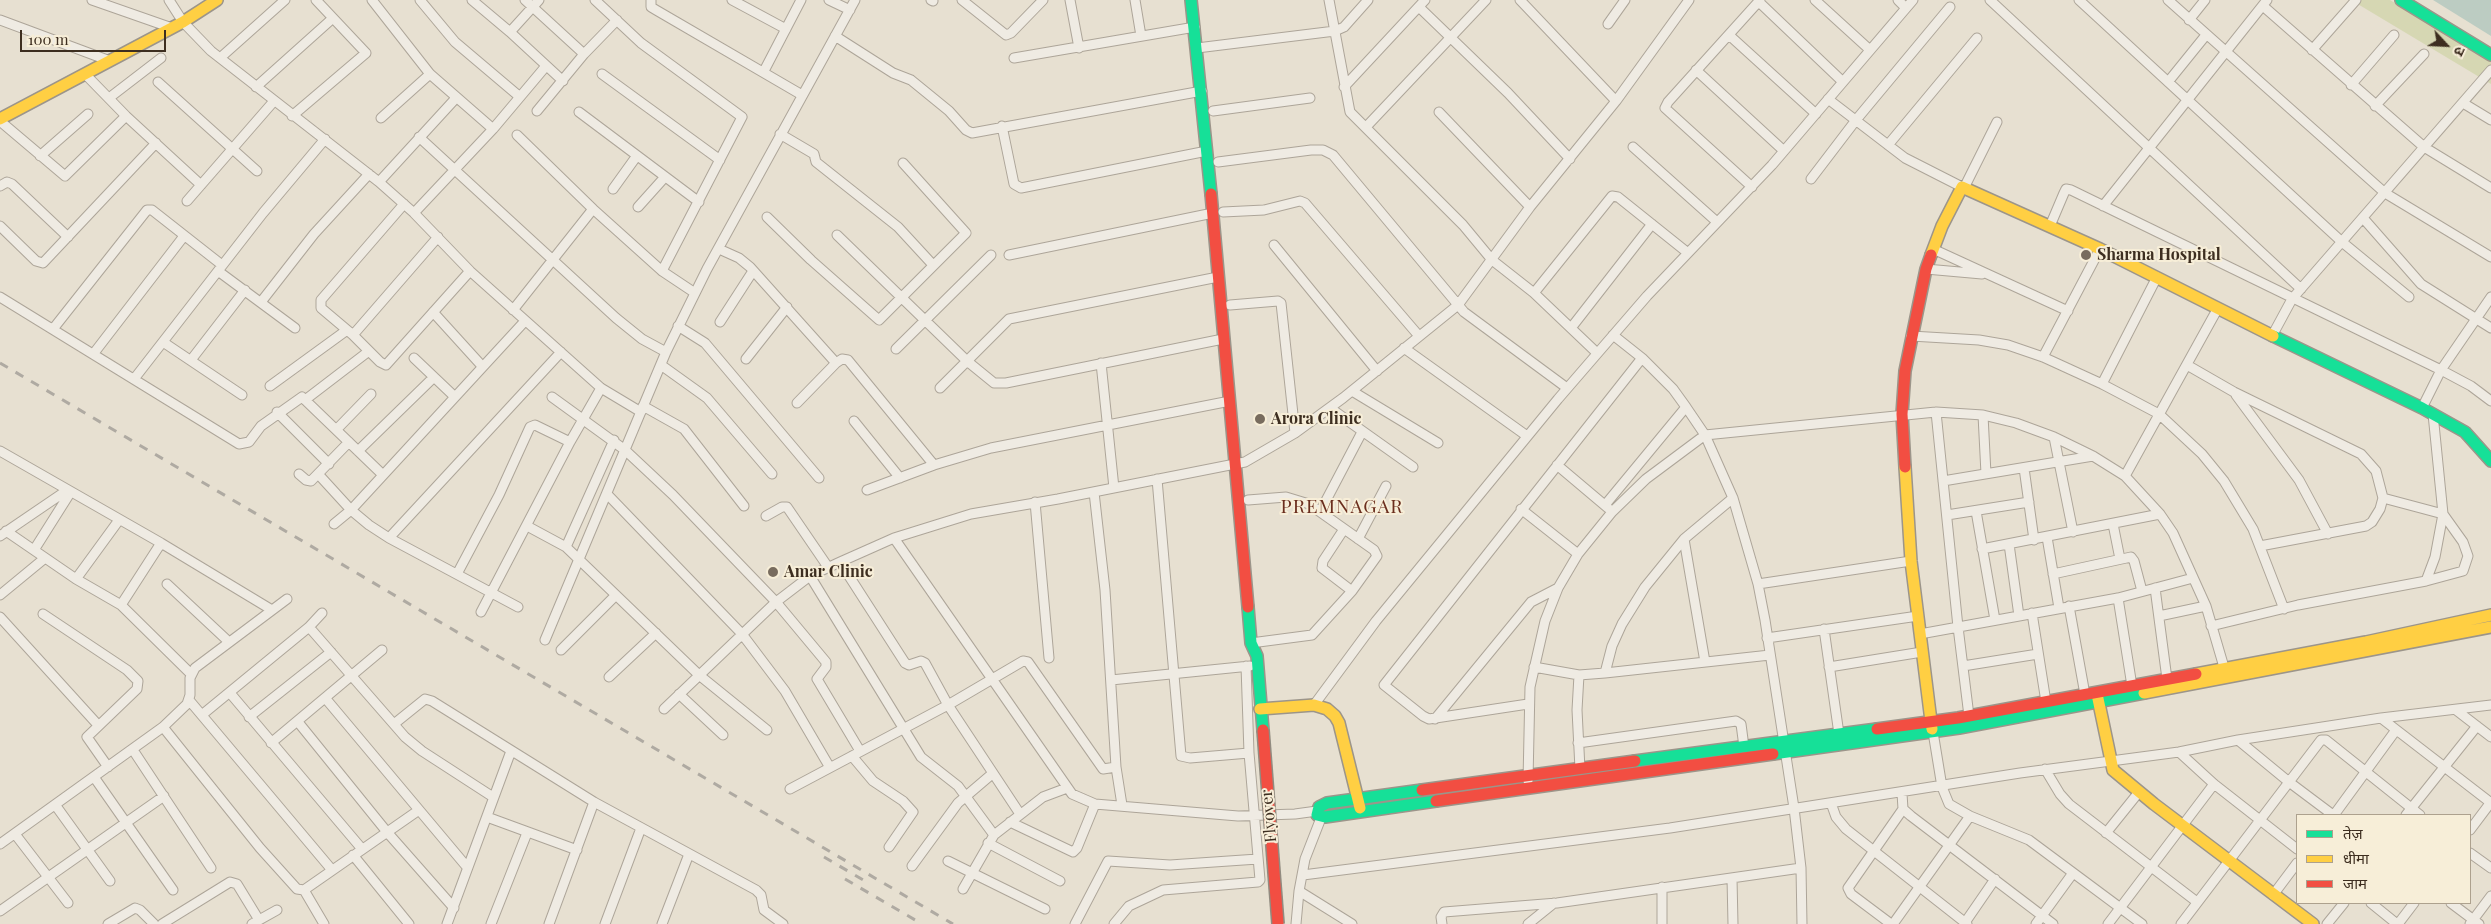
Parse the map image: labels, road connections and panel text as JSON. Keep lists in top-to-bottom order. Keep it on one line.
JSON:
{"streets":{"main road":["Flyover"]},"districts":["PREMNAGAR"],"places":["Sharma Hospital","Arora Clinic","Amar Clinic"],"legend":["तेज़","धीमा","जाम"],"scale_bar":"100 m","north":"bottom right"}
